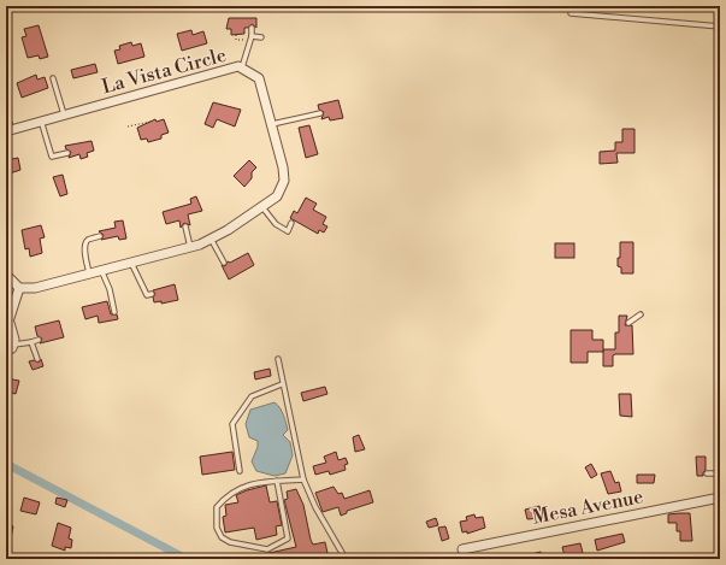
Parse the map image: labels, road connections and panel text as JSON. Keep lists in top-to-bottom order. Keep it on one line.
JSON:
{"streets":{"street":["La Vista Circle","Mesa Avenue"]}}
